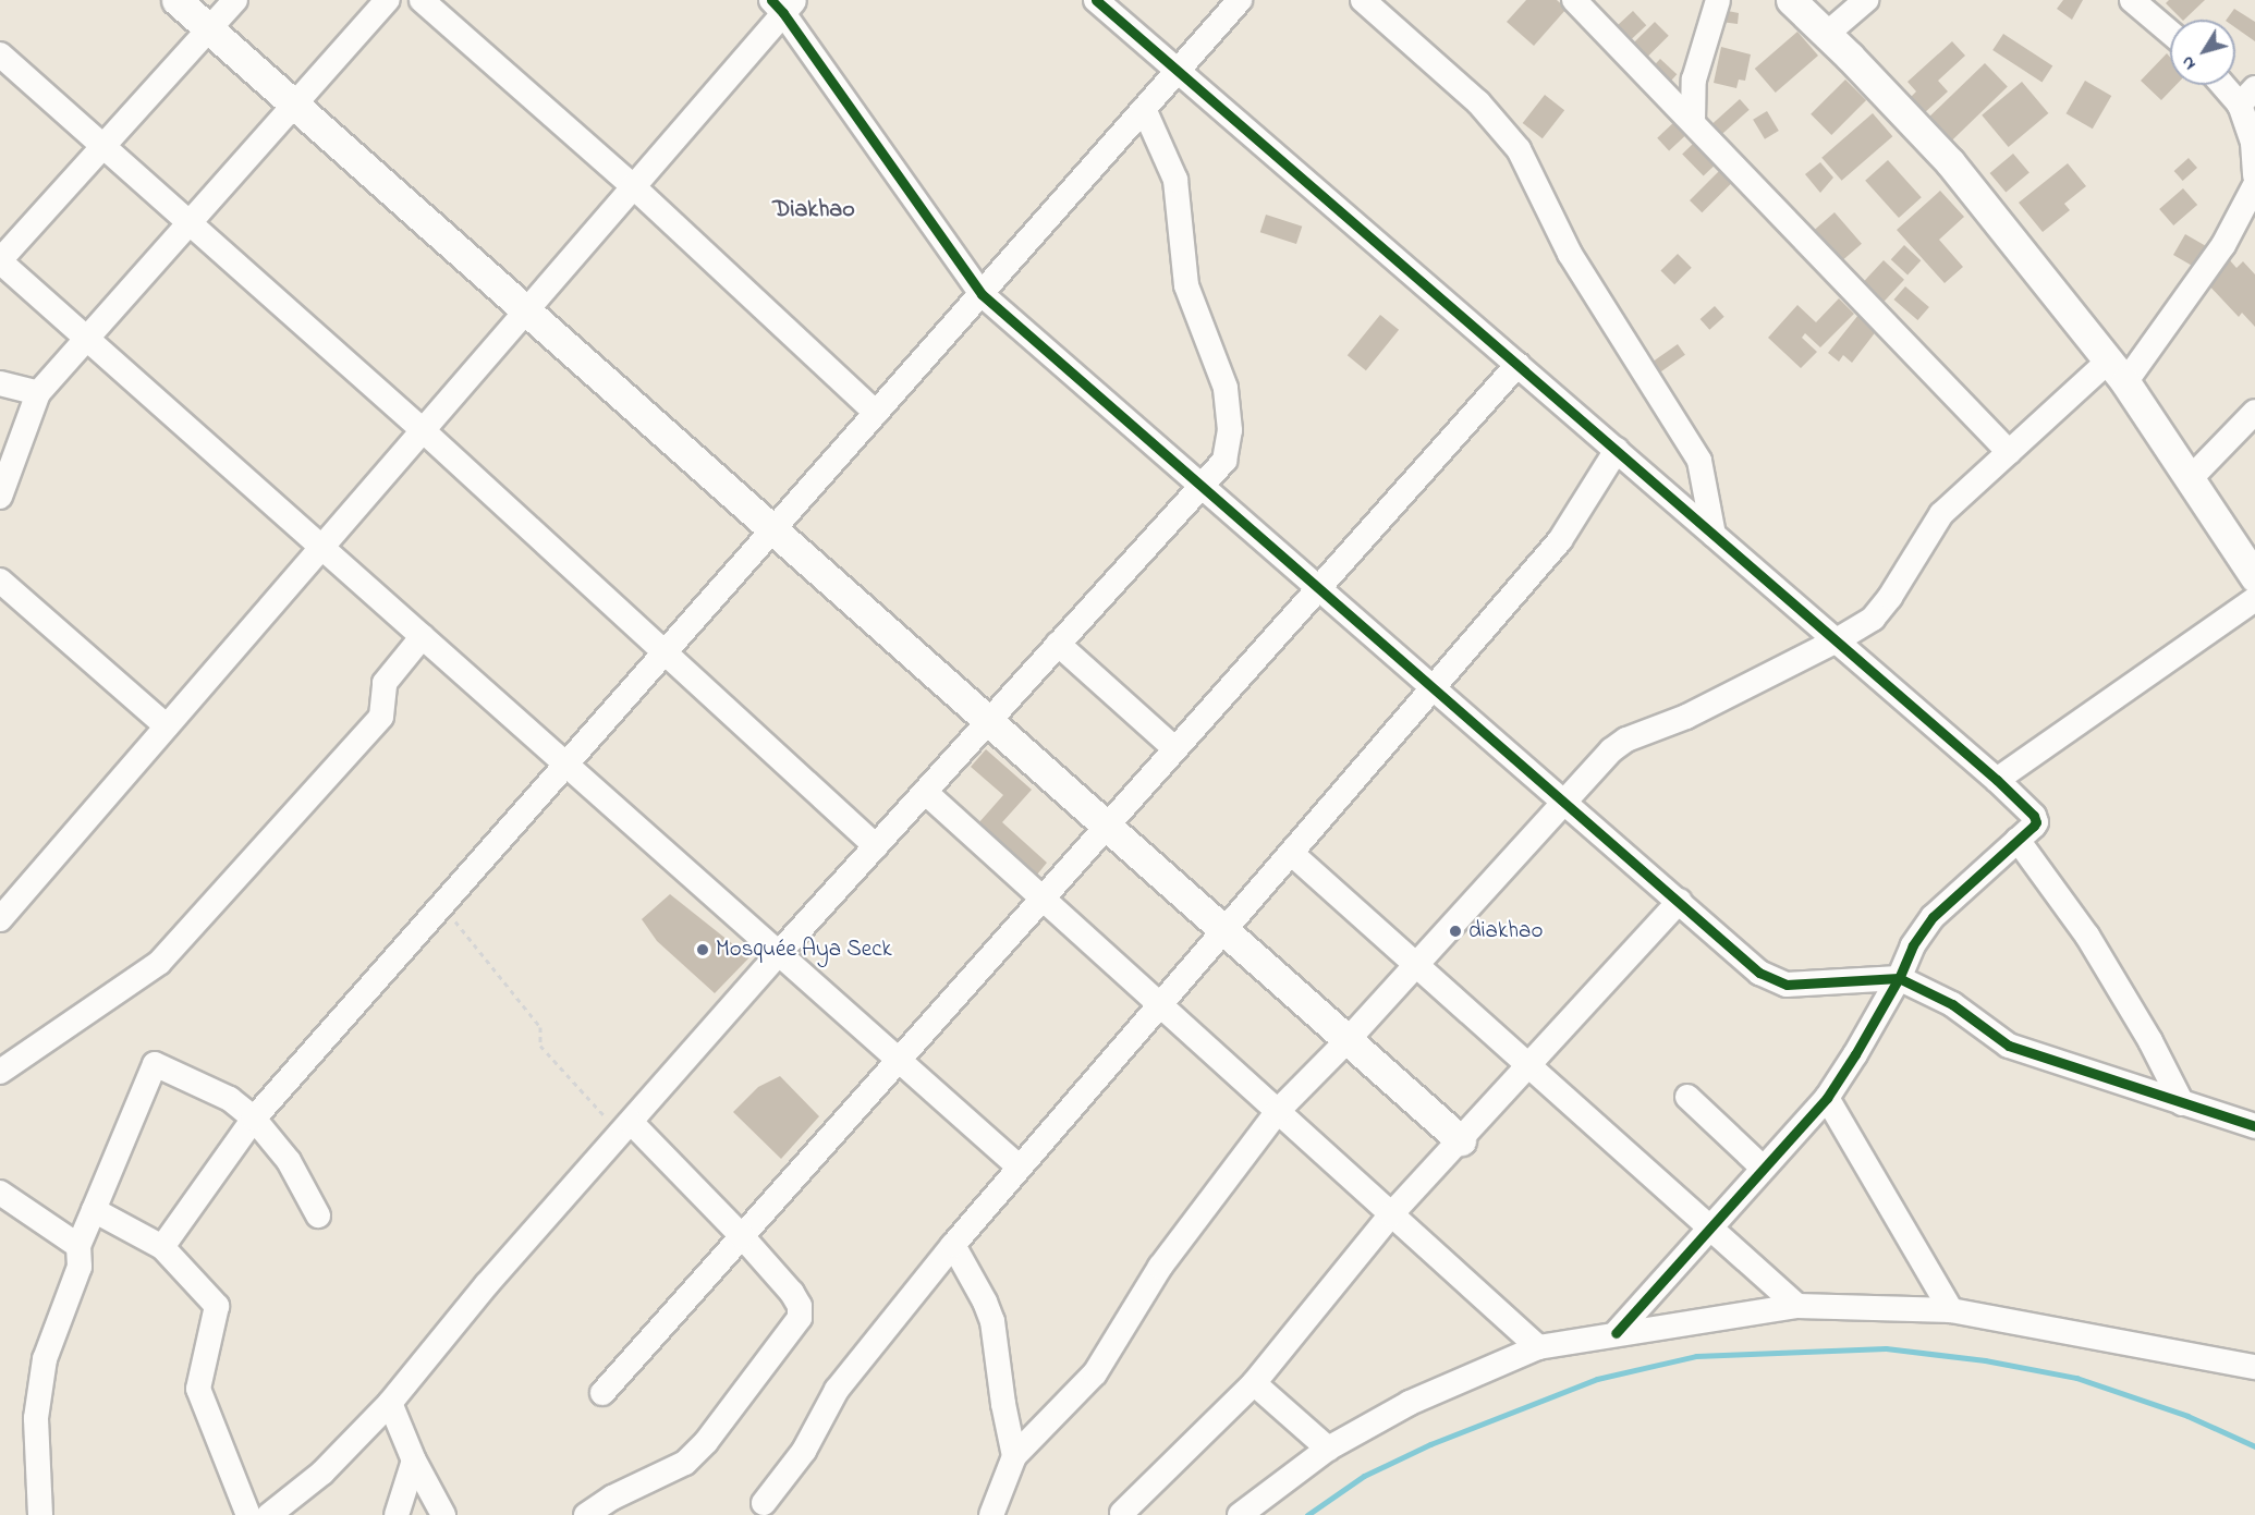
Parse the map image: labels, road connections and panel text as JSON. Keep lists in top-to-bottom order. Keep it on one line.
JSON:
{"districts":["Diakhao"],"places":["diakhao","Mosquée Aya Seck"],"north":"bottom left"}
